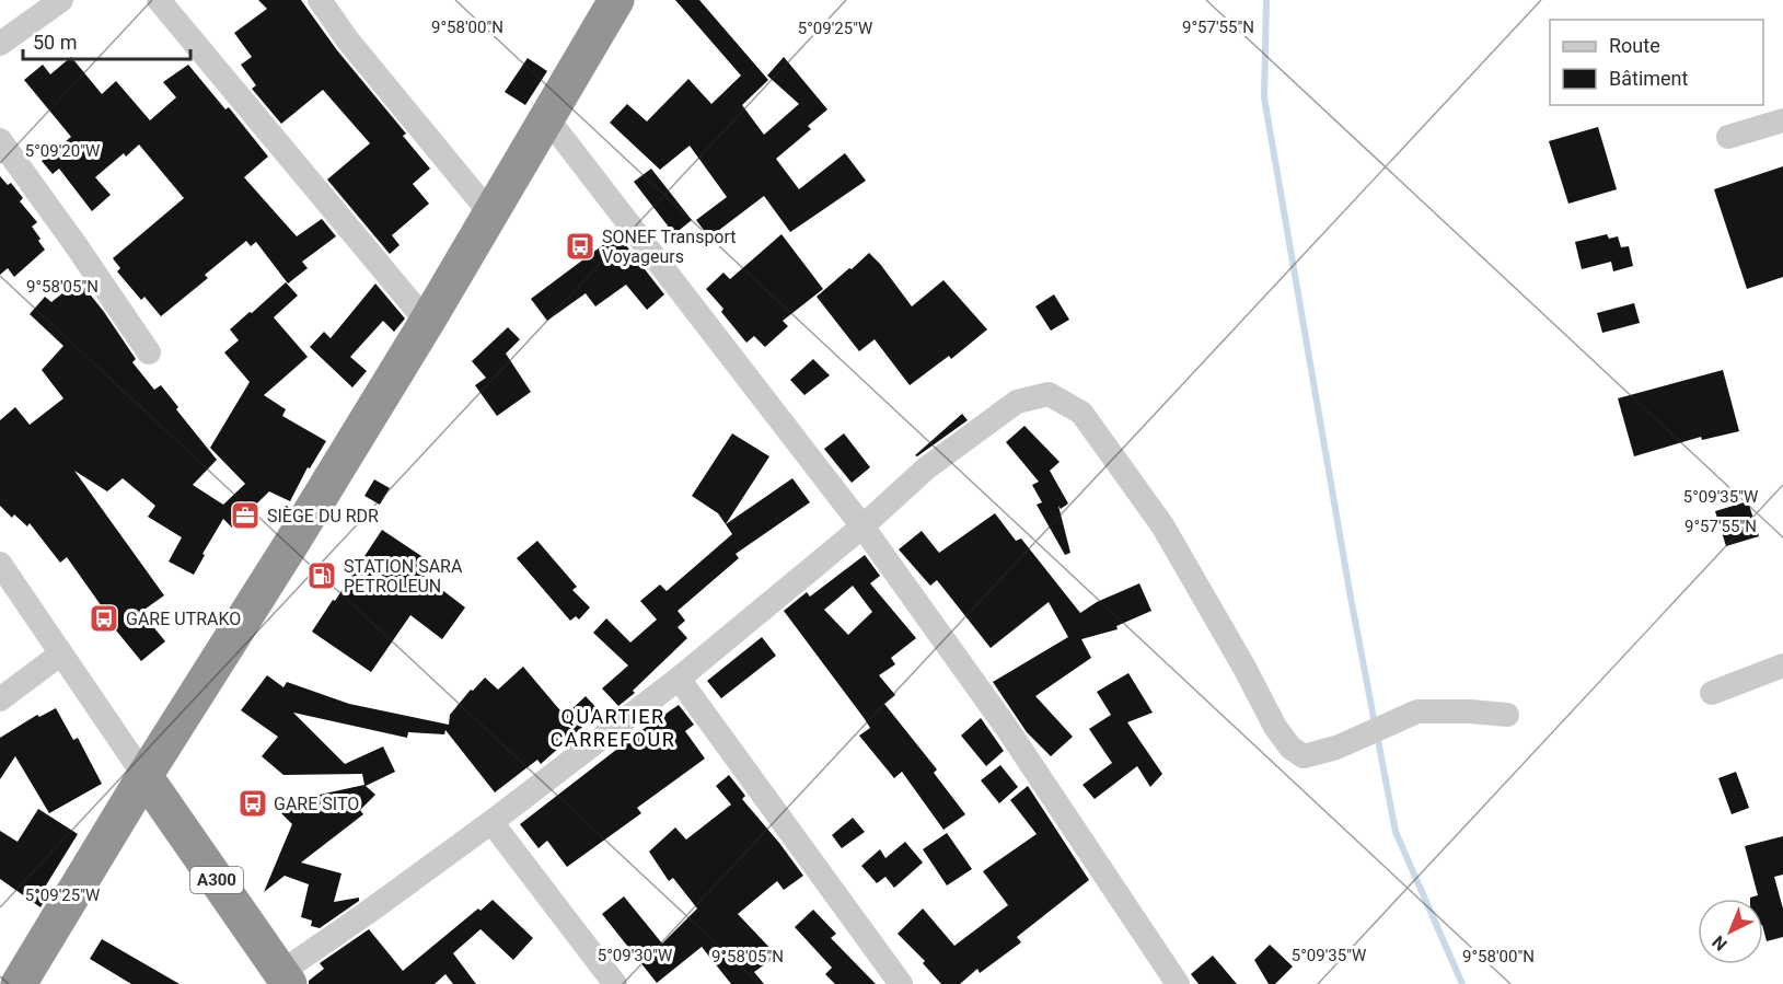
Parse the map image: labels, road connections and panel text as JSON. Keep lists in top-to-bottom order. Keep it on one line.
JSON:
{"streets":{"highway":["A300"]},"districts":["QUARTIER CARREFOUR"],"places":{"bus stop":["SONEF Transport Voyageurs","GARE UTRAKO","GARE SITO"],"office":["SIÈGE DU RDR"],"fuel station":["STATION SARA PETROLEUN"]},"legend":["Route","Bâtiment"],"scale_bar":"50 m","north":"bottom left","coordinates":["9°58'00\"N","9°57'55\"N","5°09'25\"W","5°09'20\"W","9°58'05\"N","5°09'35\"W","5°09'30\"W"]}
